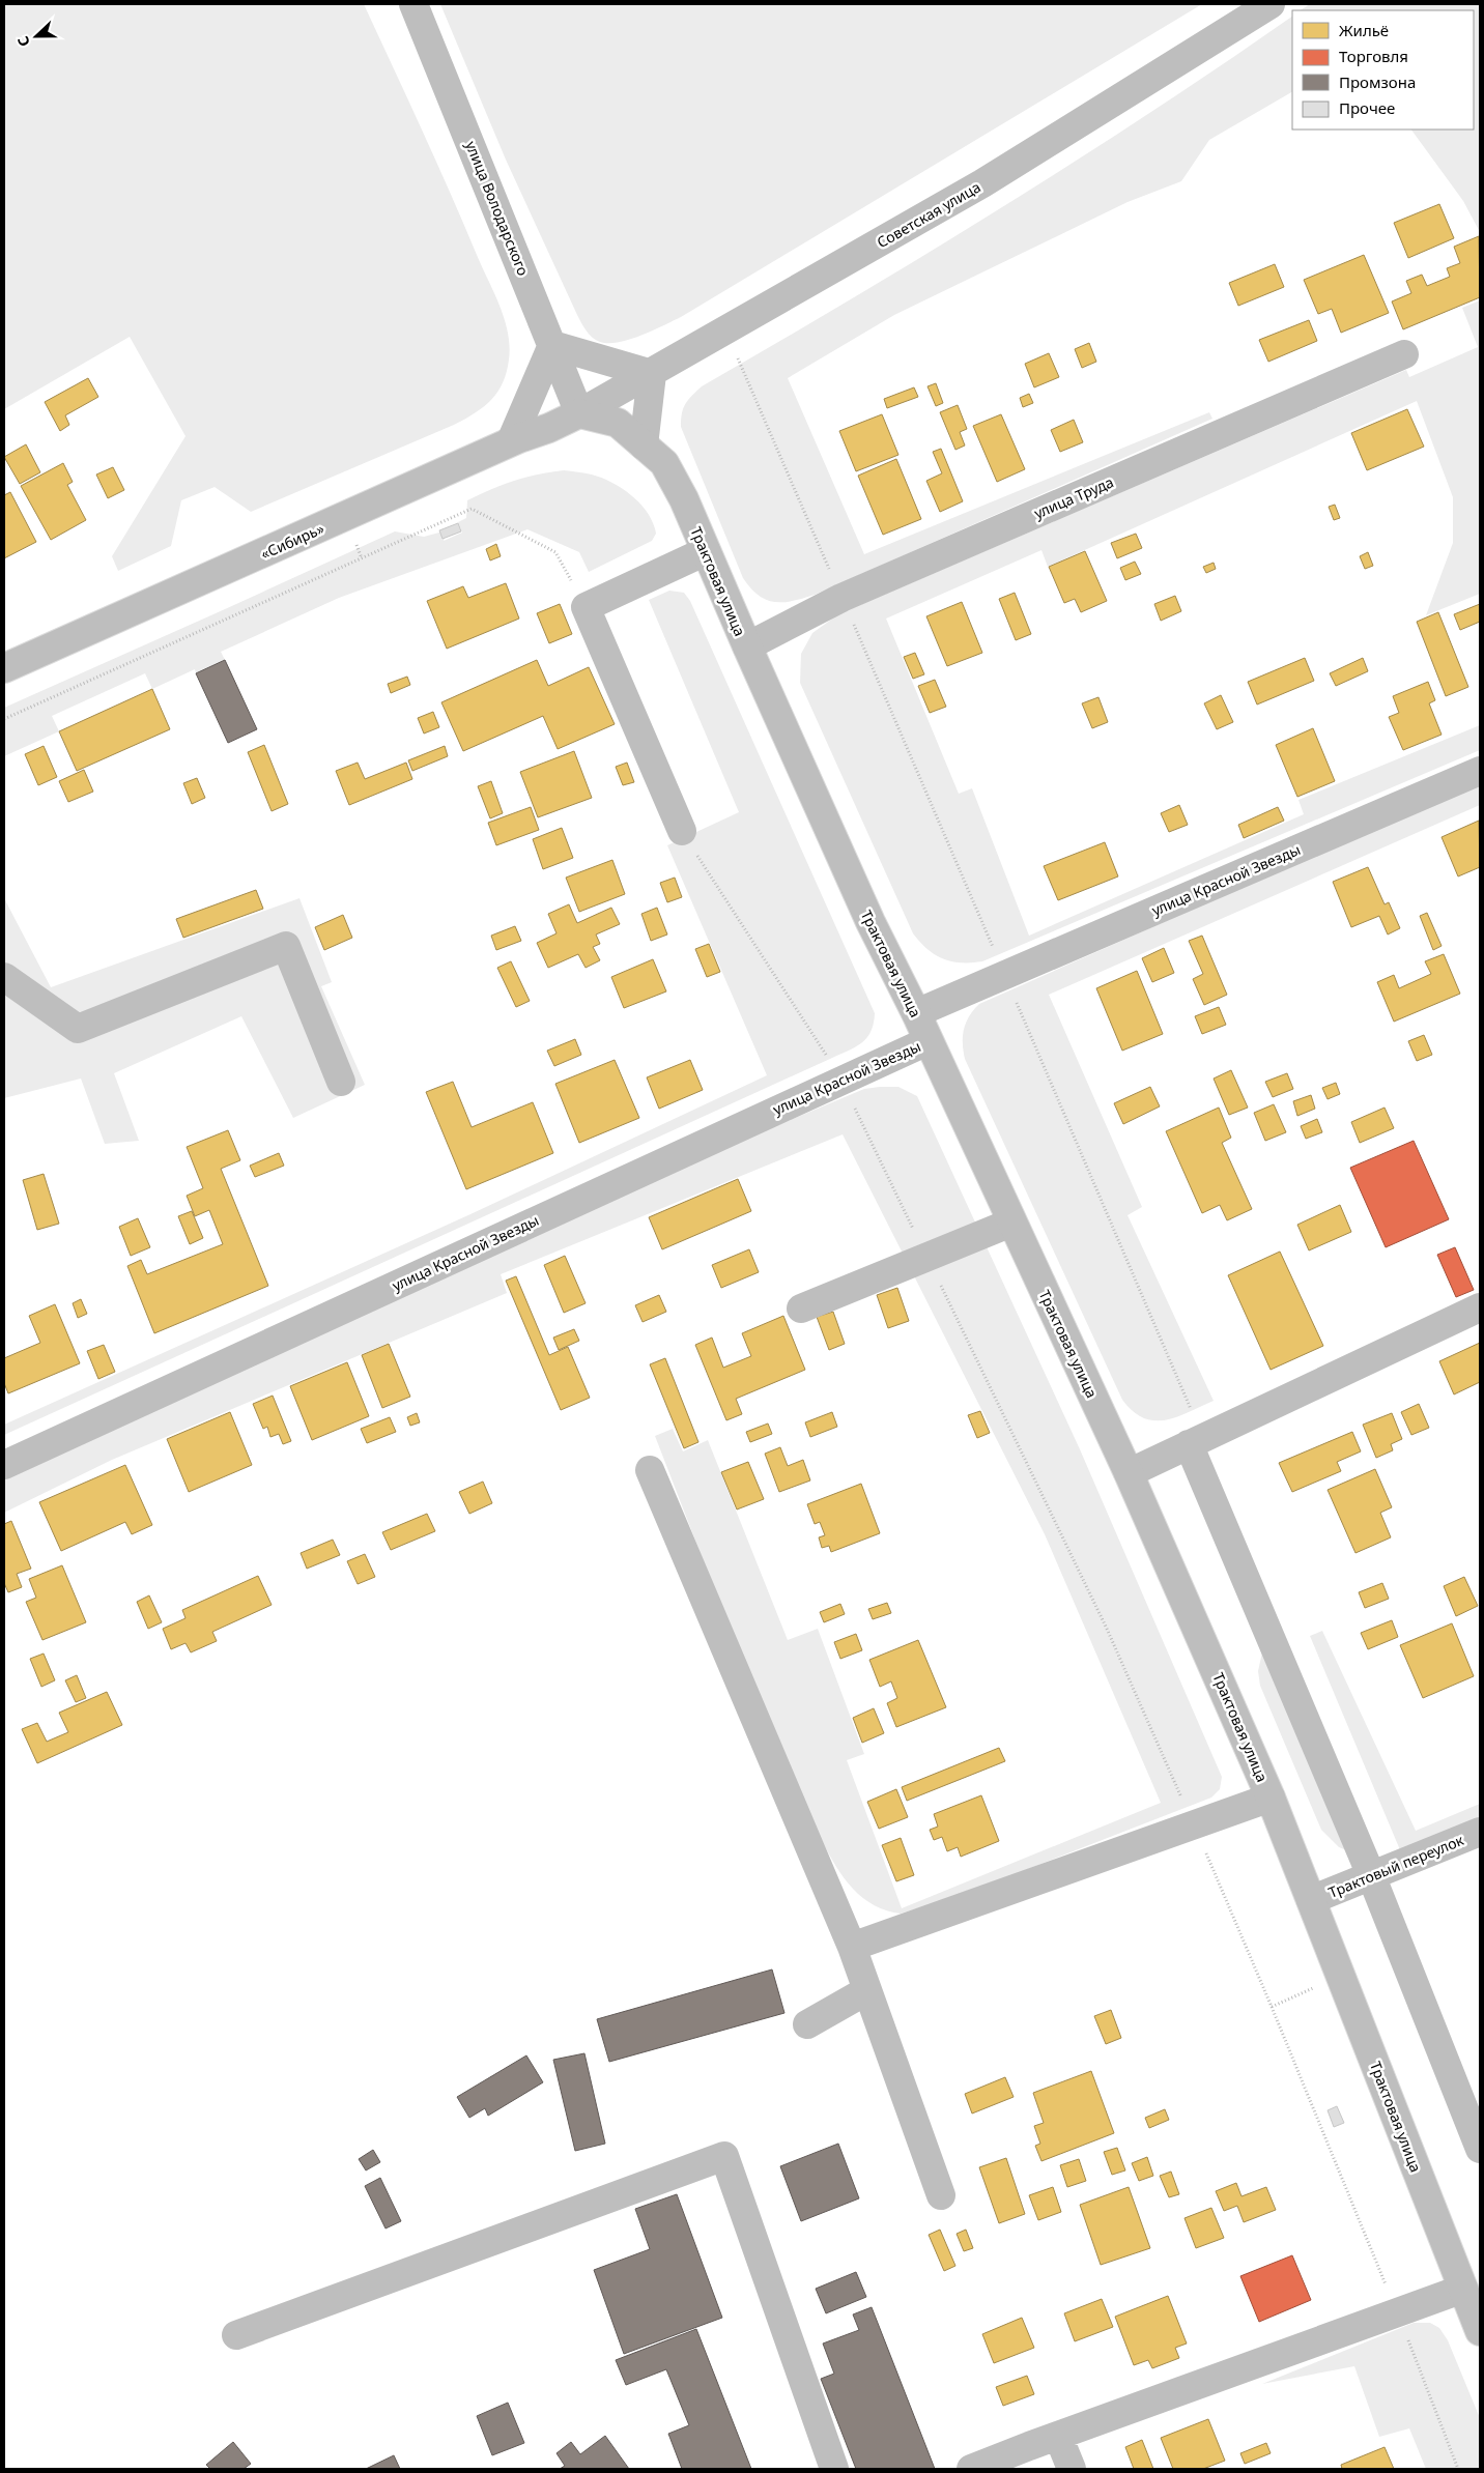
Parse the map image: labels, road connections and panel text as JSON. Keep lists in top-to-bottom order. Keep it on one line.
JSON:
{"streets":{"main road":["улица Володарского","Советская улица","улица Труда","«Сибирь»","Трактовая улица","улица Красной Звезды","Трактовый переулок"]},"crossings":[["улица Володарского","Советская улица"],["улица Володарского","«Сибирь»"],["улица Володарского","Трактовая улица"],["Советская улица","«Сибирь»"],["Советская улица","Трактовая улица"],["улица Труда","Трактовая улица"],["«Сибирь»","Трактовая улица"],["Трактовая улица","улица Красной Звезды"],["Трактовая улица","Трактовый переулок"]],"legend":["Жильё","Торговля","Промзона","Прочее"],"north":"left"}
